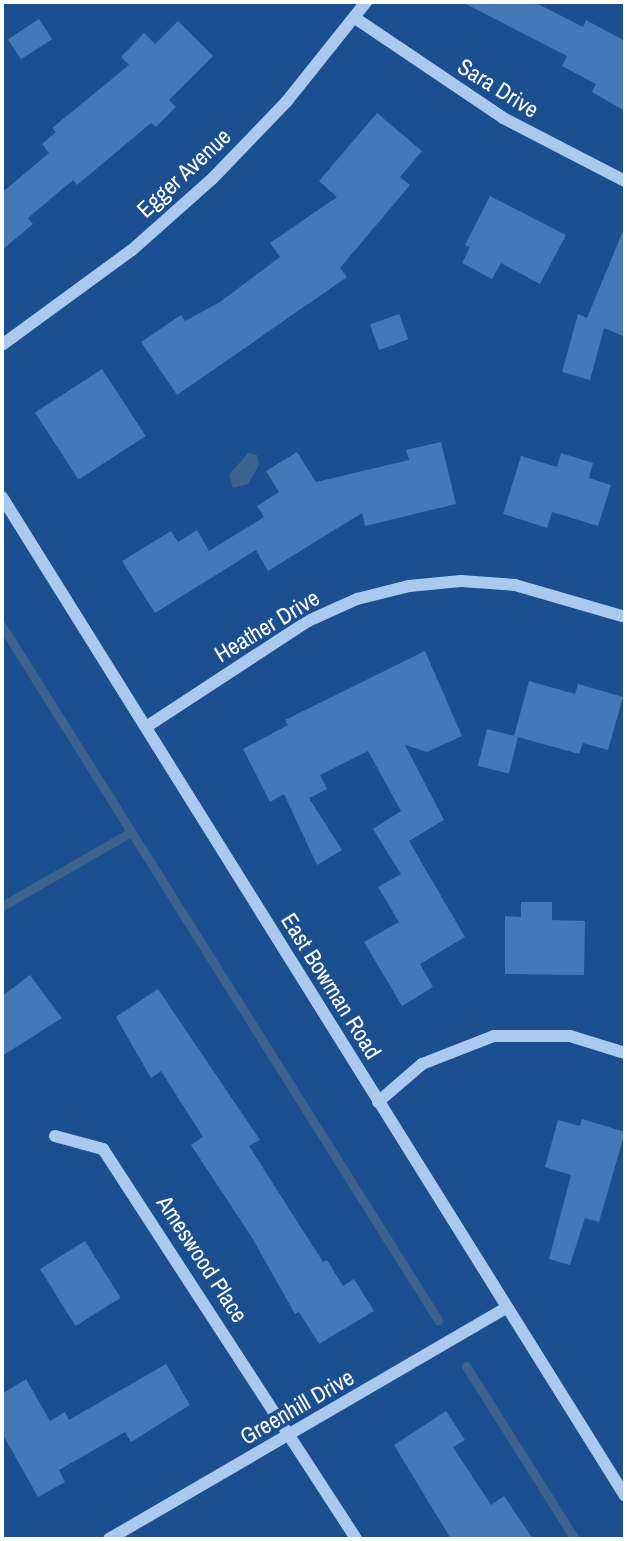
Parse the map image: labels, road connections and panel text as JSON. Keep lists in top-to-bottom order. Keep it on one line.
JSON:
{"streets":{"street":["Sara Drive","Egger Avenue","Heather Drive","East Bowman Road","Ameswood Place","Greenhill Drive"]},"crossings":[["Sara Drive","Egger Avenue"],["Heather Drive","East Bowman Road"],["East Bowman Road","Greenhill Drive"],["Ameswood Place","Greenhill Drive"]]}
